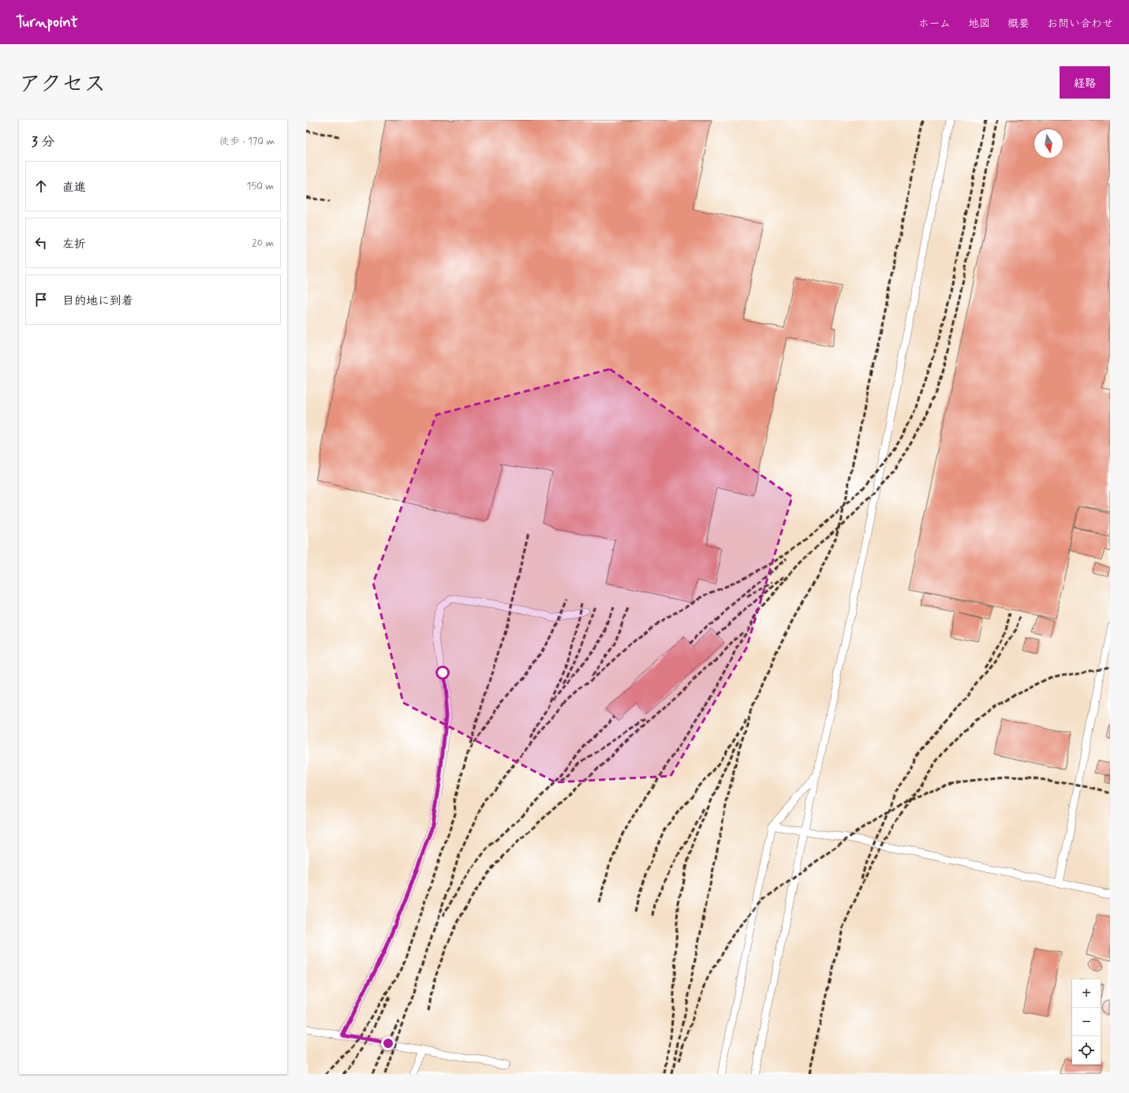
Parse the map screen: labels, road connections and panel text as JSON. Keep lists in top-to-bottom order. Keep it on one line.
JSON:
{"north":"bottom","page":{"header":"Turnpoint","nav":["ホーム","地図","概要","お問い合わせ"],"title":"アクセス","buttons":"経路","heading":["3 分","徒歩 · 170 m"],"list":[["直進","150 m"],["左折","20 m"],"目的地に到着"],"map_buttons":["+","−"]}}
